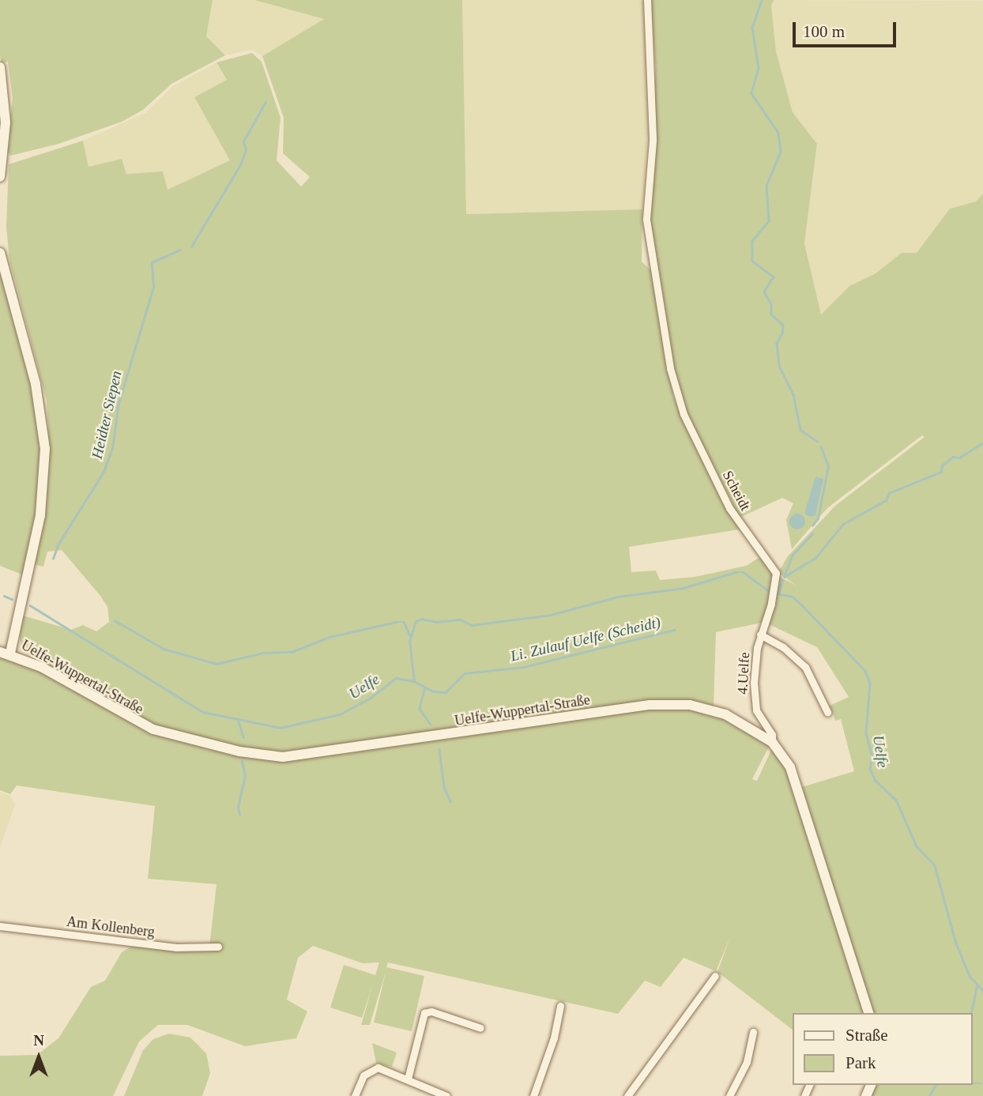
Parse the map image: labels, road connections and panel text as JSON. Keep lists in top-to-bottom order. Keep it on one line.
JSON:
{"streets":{"main road":["Uelfe-Wuppertal-Straße"],"street":["Scheidt","4.Uelfe","Am Kollenberg"]},"crossings":[["Scheidt","4.Uelfe"],["4.Uelfe","Uelfe-Wuppertal-Straße"]],"water":["Heidter Siepen","Li. Zulauf Uelfe (Scheidt)","Uelfe"],"legend":["Straße","Park"],"scale_bar":"100 m","north":"top"}
